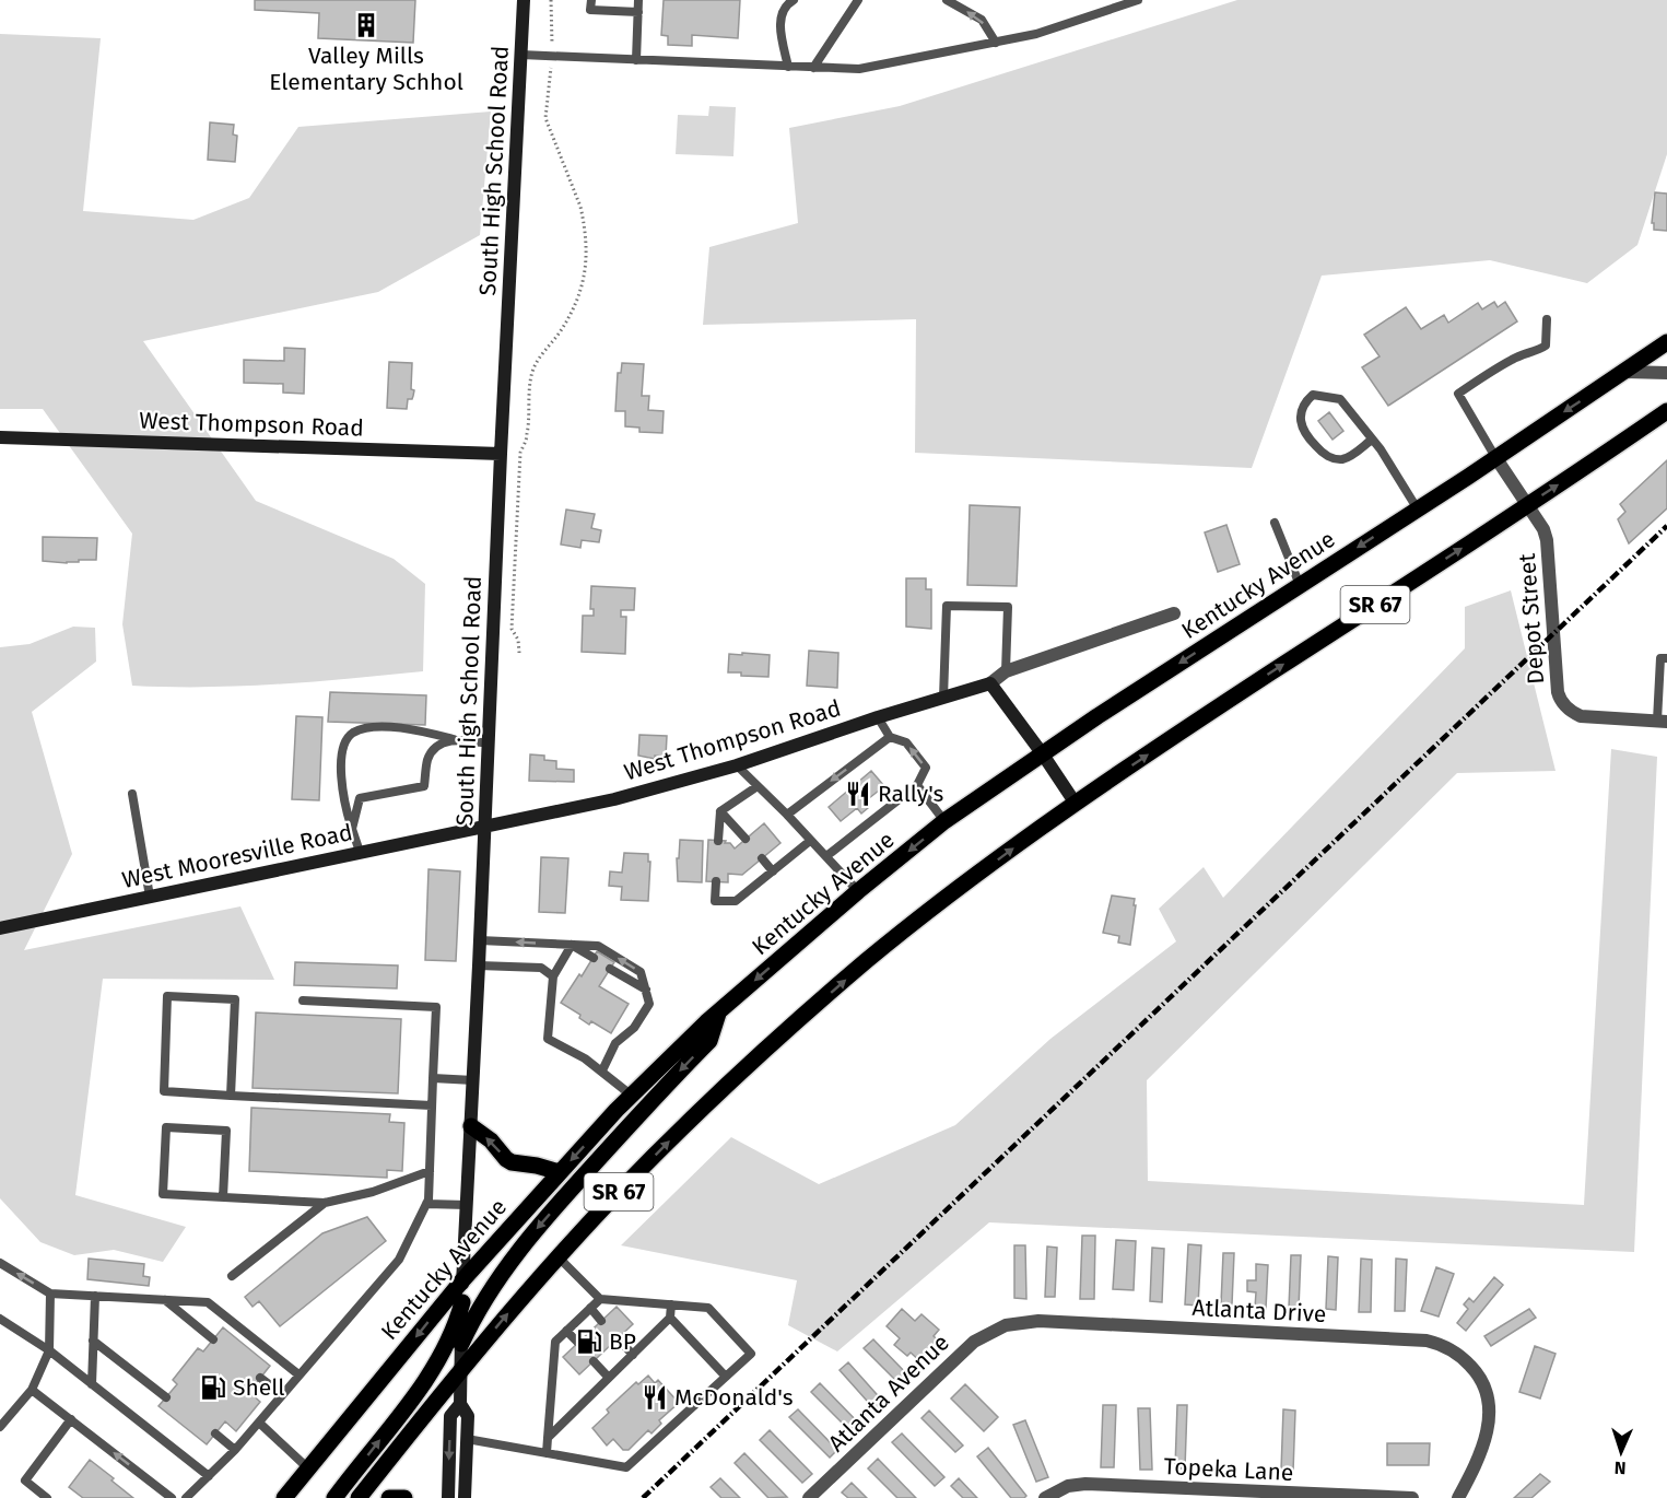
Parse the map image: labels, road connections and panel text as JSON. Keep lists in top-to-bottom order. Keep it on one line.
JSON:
{"streets":{"main road":["South High School Road","West Thompson Road","Kentucky Avenue","SR 67","West Mooresville Road"],"street":["Depot Street","Atlanta Drive","Atlanta Avenue","Topeka Lane"]},"crossings":[["South High School Road","West Thompson Road"],["South High School Road","Kentucky Avenue"],["South High School Road","SR 67"],["South High School Road","West Mooresville Road"],["West Thompson Road","West Mooresville Road"],["Kentucky Avenue","Depot Street"],["SR 67","Depot Street"],["Atlanta Drive","Atlanta Avenue"]],"places":{"building":["Valley Mills Elementary Schhol"],"restaurant":["Rally's","McDonald's"],"fuel station":["BP","Shell"]},"north":"bottom"}
